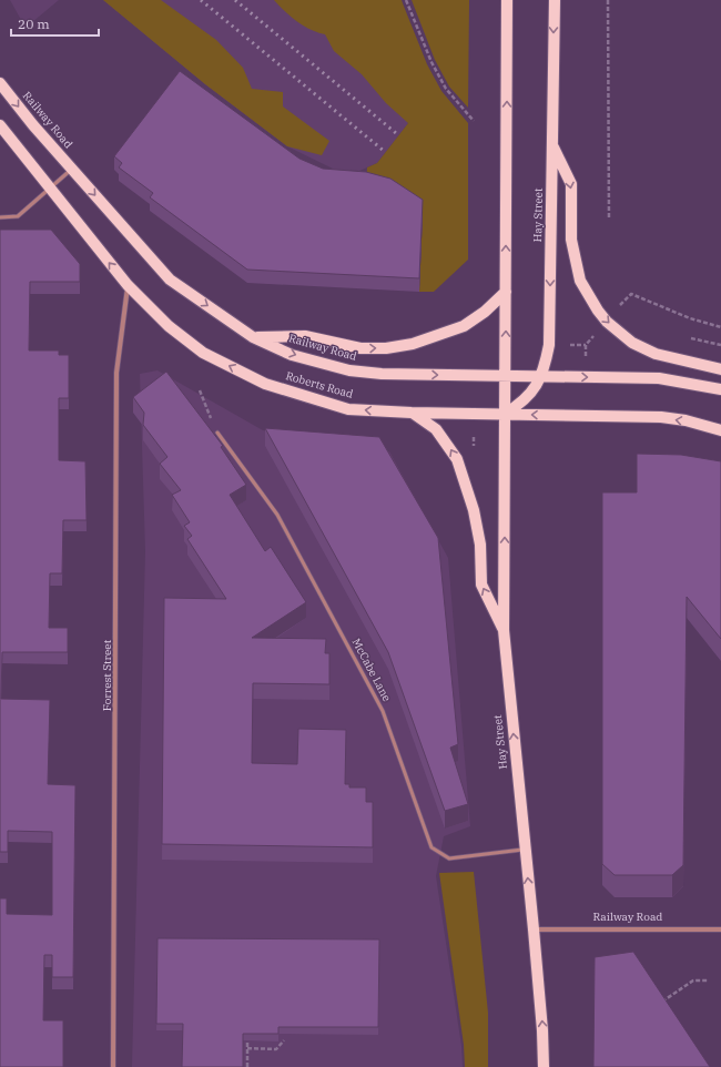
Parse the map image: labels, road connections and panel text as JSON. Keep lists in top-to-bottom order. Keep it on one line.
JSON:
{"streets":{"main road":["Railway Road","Hay Street","Roberts Road"],"street":["Forrest Street"],"lane":["McCabe Lane"]},"crossings":[["Railway Road","Hay Street"],["Hay Street","Roberts Road"],["Hay Street","McCabe Lane"],["Roberts Road","Forrest Street"]],"one_way":["Railway Road","Roberts Road"],"scale_bar":"20 m"}
